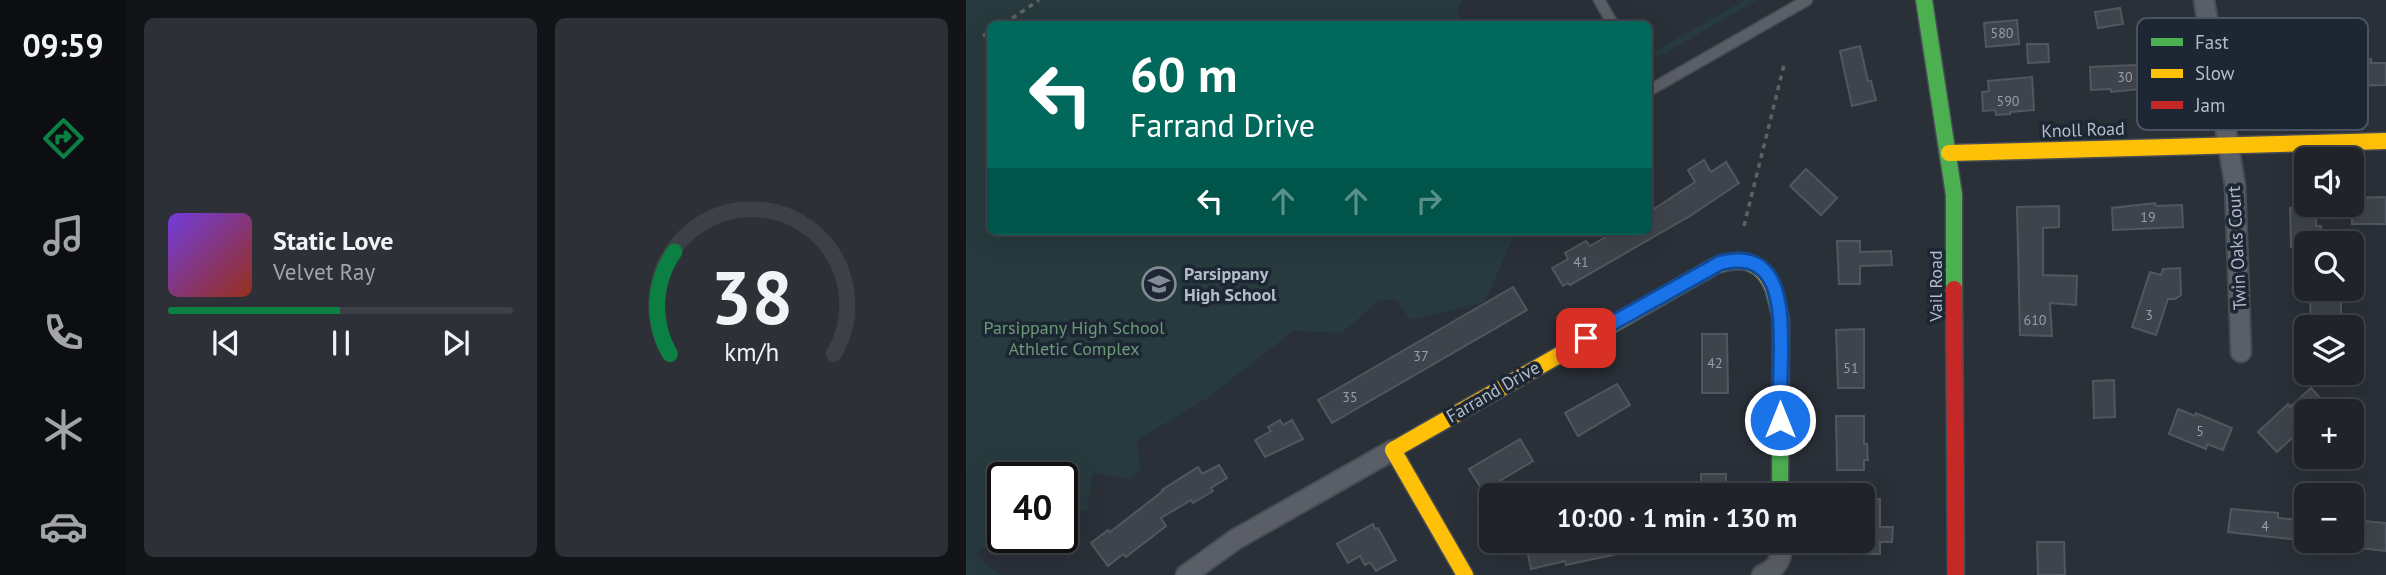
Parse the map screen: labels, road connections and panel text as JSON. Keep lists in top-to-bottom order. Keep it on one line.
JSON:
{"streets":{"street":["Knoll Road","Twin Oaks Court","Vail Road","Farrand Drive"]},"crossings":[["Knoll Road","Twin Oaks Court"],["Knoll Road","Vail Road"]],"parks":["Parsippany High School Athletic Complex"],"places":{"school or university":["Parsippany High School"]},"house_numbers":["580","30","590","19","41","3","610","37","42","51","35","5","4"],"legend":["Fast","Slow","Jam"],"page":{"tabs":"09:59","turn":["60 m","Farrand Drive"],"map_buttons":["+","−"],"song":["Static Love","Velvet Ray"],"limit":"40","trip":"10:00 · 1 min · 130 m","gauge":["38","km/h"]}}
